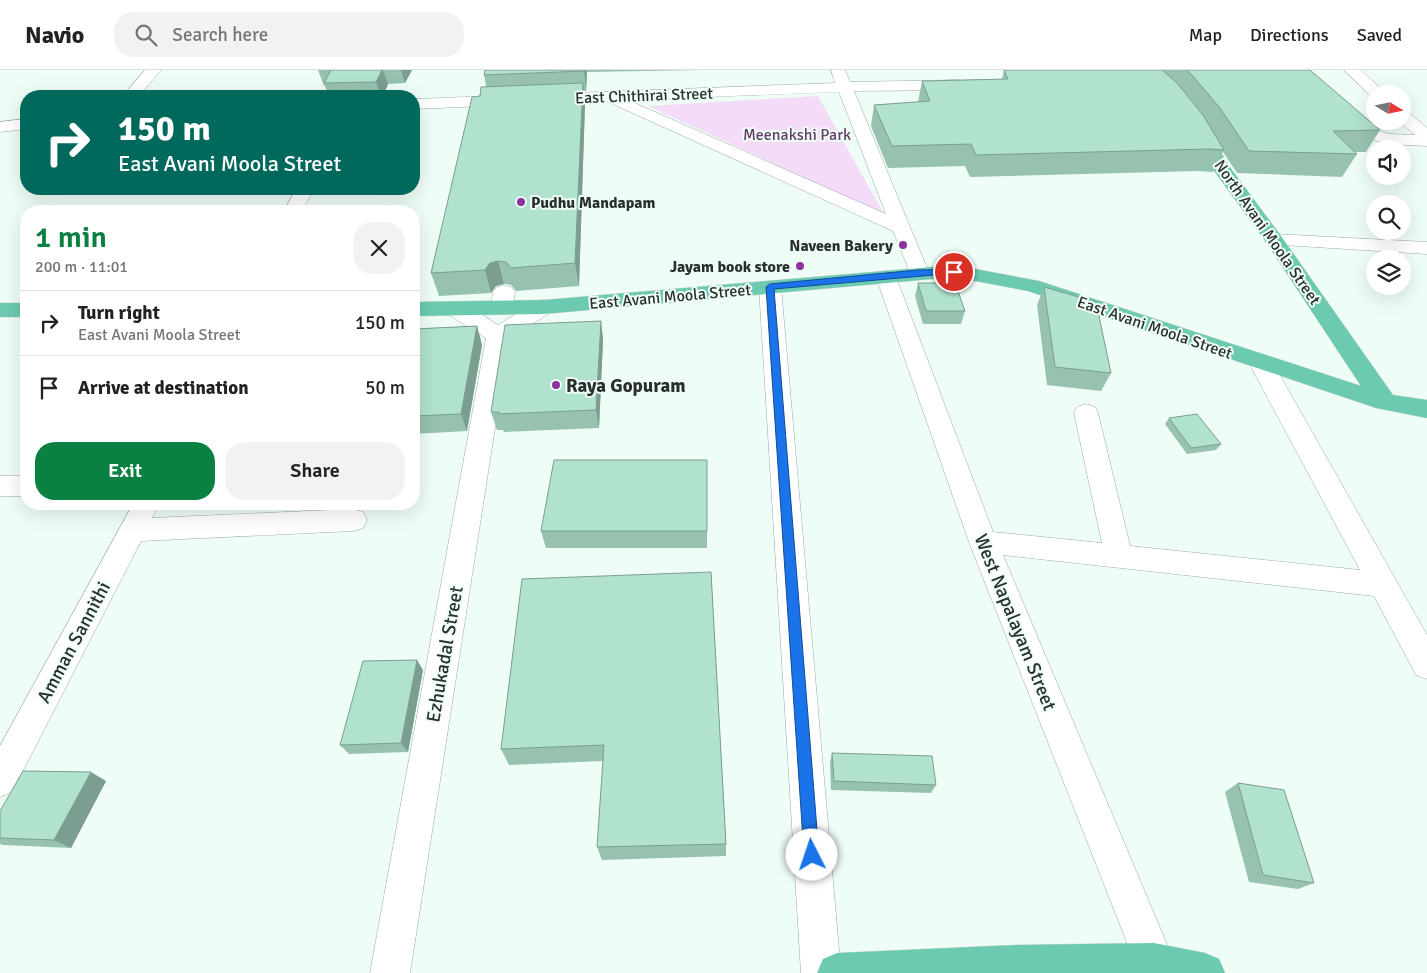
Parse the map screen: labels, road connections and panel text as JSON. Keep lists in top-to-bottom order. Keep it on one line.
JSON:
{"streets":{"main road":["North Avani Moola Street","East Avani Moola Street"],"street":["East Chithirai Street","West Napalayam Street","Amman Sannithi","Ezhukadal Street"]},"crossings":[["North Avani Moola Street","East Avani Moola Street"],["East Avani Moola Street","West Napalayam Street"]],"parks":["Meenakshi Park"],"places":["Pudhu Mandapam","Naveen Bakery","Jayam book store","Raya Gopuram"],"north":"right","page":{"header":"Navio","search":"Search here","nav":["Map","Directions","Saved"],"turn":["150 m","East Avani Moola Street"],"heading":["1 min","200 m · 11:01"],"list":[{"name":"Turn right","note":"East Avani Moola Street","value":"150 m"},{"name":"Arrive at destination","value":"50 m"}],"buttons":["Exit","Share"]}}
